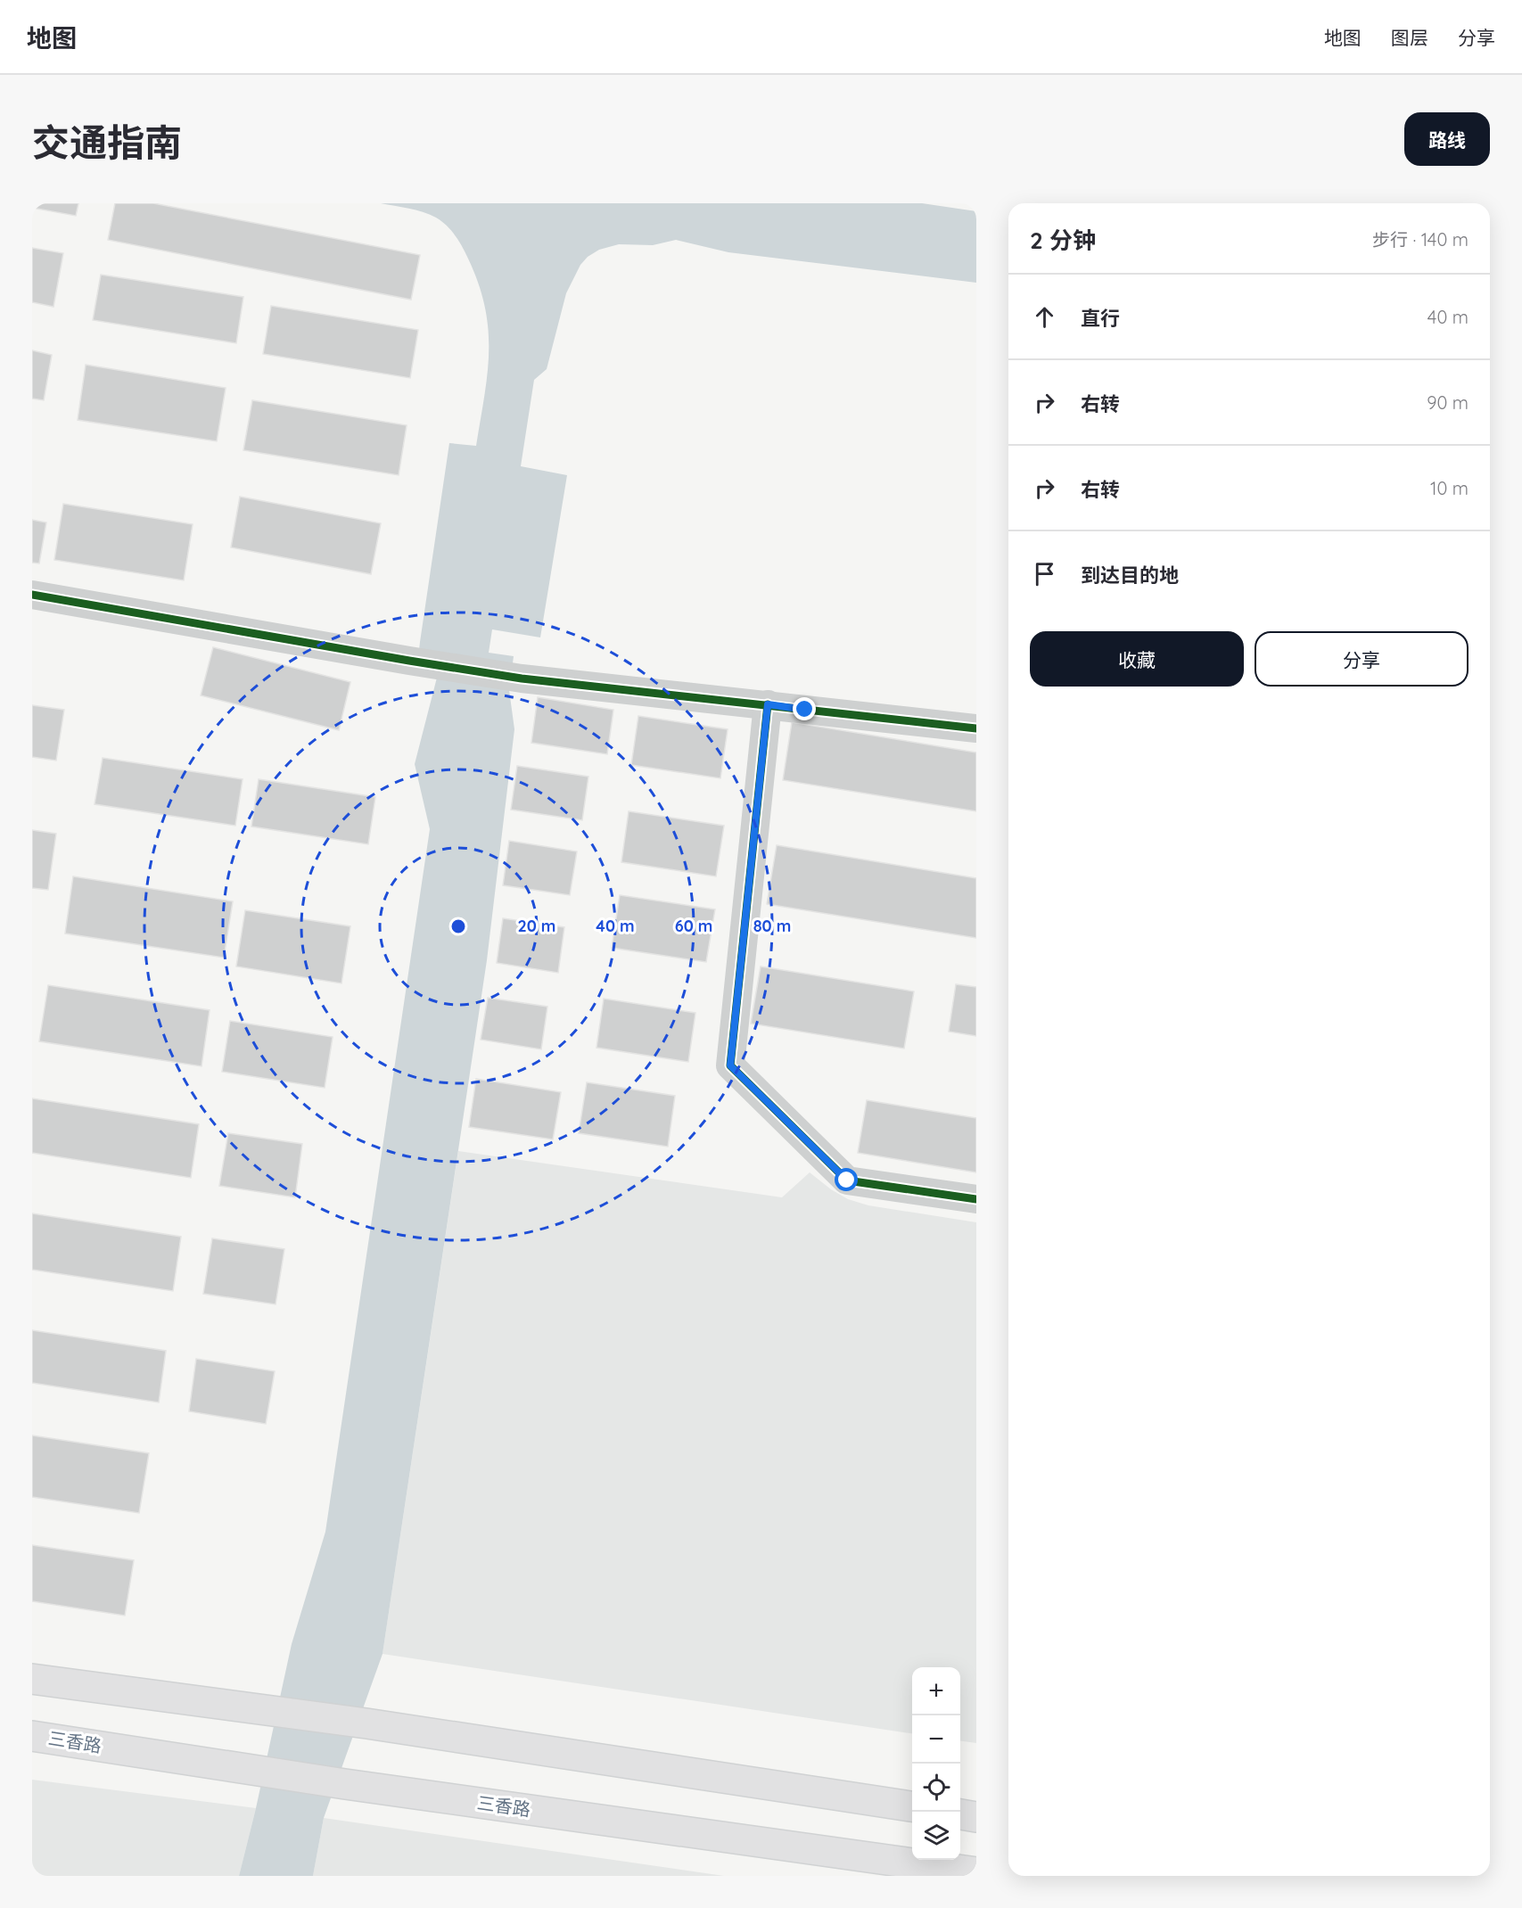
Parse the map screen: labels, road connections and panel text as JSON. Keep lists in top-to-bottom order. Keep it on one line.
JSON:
{"streets":{"main road":["三香路"]},"page":{"header":"地图","nav":["地图","图层","分享"],"title":"交通指南","buttons":["路线",["收藏","分享"]],"heading":["2 分钟","步行 · 140 m"],"list":[["直行","40 m"],["右转","90 m"],["右转","10 m"],"到达目的地"],"map_buttons":["+","−"]},"rings":["20 m","40 m","60 m","80 m"]}
